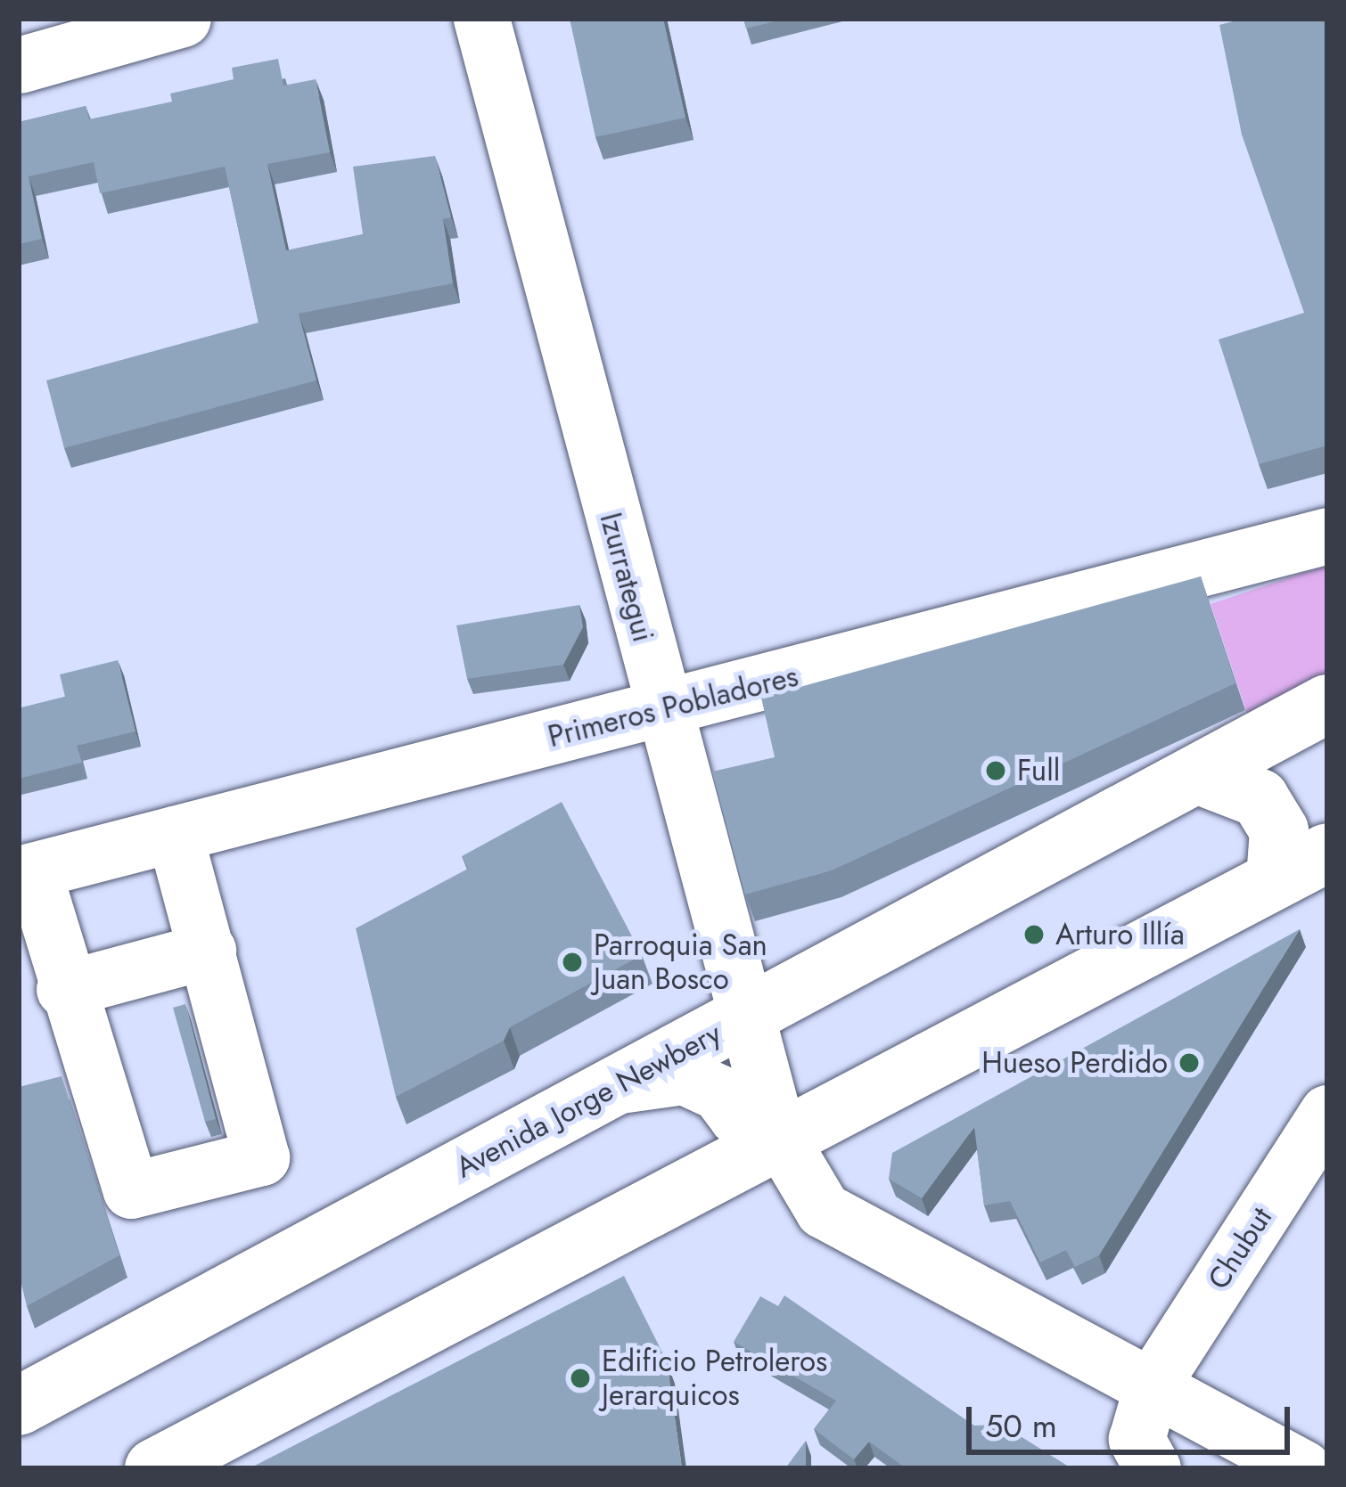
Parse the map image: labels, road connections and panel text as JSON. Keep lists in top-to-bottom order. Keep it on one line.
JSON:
{"streets":{"highway":["Avenida Jorge Newbery"],"street":["Izurrategui","Primeros Pobladores","Chubut"]},"crossings":[["Izurrategui","Primeros Pobladores"],["Izurrategui","Avenida Jorge Newbery"],["Izurrategui","Chubut"]],"places":["Full","Arturo Illía","Parroquia San Juan Bosco","Hueso Perdido","Edificio Petroleros Jerarquicos"],"scale_bar":"50 m"}
